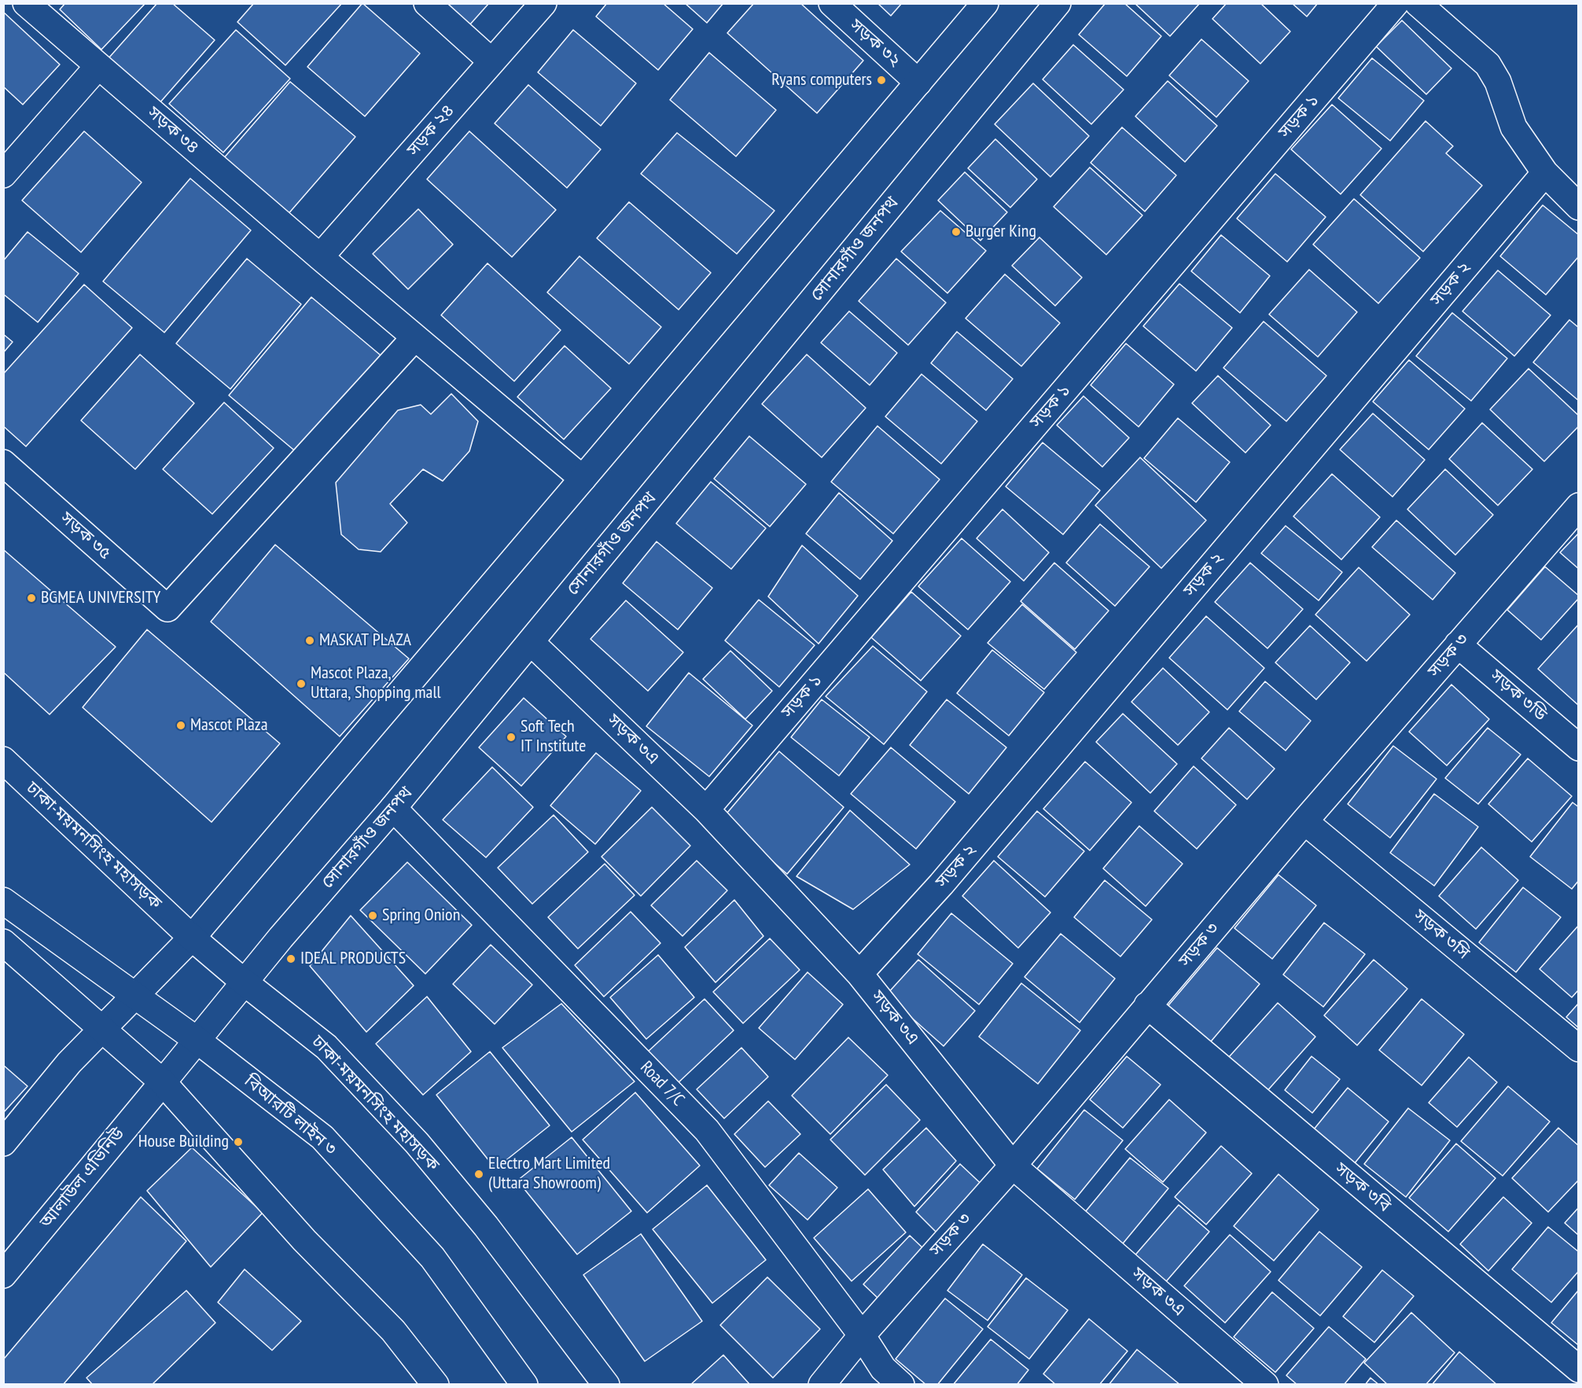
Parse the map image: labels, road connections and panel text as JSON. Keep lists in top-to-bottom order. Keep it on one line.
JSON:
{"streets":{"main road":["সড়ক ৩২","সড়ক ১","সড়ক ৩৪","সড়ক ২৪","সোনারগাঁও জনপথ","সড়ক ২","সড়ক ৩৫","সড়ক ৩","সড়ক ৩ডি","সড়ক ৩এ","ঢাকা-ময়মনসিংহ মহাসড়ক","সড়ক ৩সি","Road 7/C","বিআরটি লাইন ৩","আলাউল এভিনিউ","সড়ক ৩বি"]},"crossings":[["সড়ক ১","সড়ক ৩এ"],["সড়ক ৩৪","সড়ক ২৪"],["সড়ক ৩৪","সড়ক ৩৫"],["সোনারগাঁও জনপথ","সড়ক ৩এ"],["সোনারগাঁও জনপথ","ঢাকা-ময়মনসিংহ মহাসড়ক"],["সোনারগাঁও জনপথ","Road 7/C"],["সোনারগাঁও জনপথ","বিআরটি লাইন ৩"],["সোনারগাঁও জনপথ","আলাউল এভিনিউ"],["সড়ক ২","সড়ক ৩এ"],["সড়ক ৩","সড়ক ৩ডি"],["সড়ক ৩","সড়ক ৩এ"],["সড়ক ৩","সড়ক ৩সি"],["সড়ক ৩","Road 7/C"],["সড়ক ৩","সড়ক ৩বি"]],"places":["Ryans computers","Burger King","BGMEA UNIVERSITY","MASKAT PLAZA","Mascot Plaza, Uttara, Shopping mall","Mascot Plaza","Soft Tech IT Institute","Spring Onion","IDEAL PRODUCTS","House Building","Electro Mart Limited (Uttara Showroom)"]}
